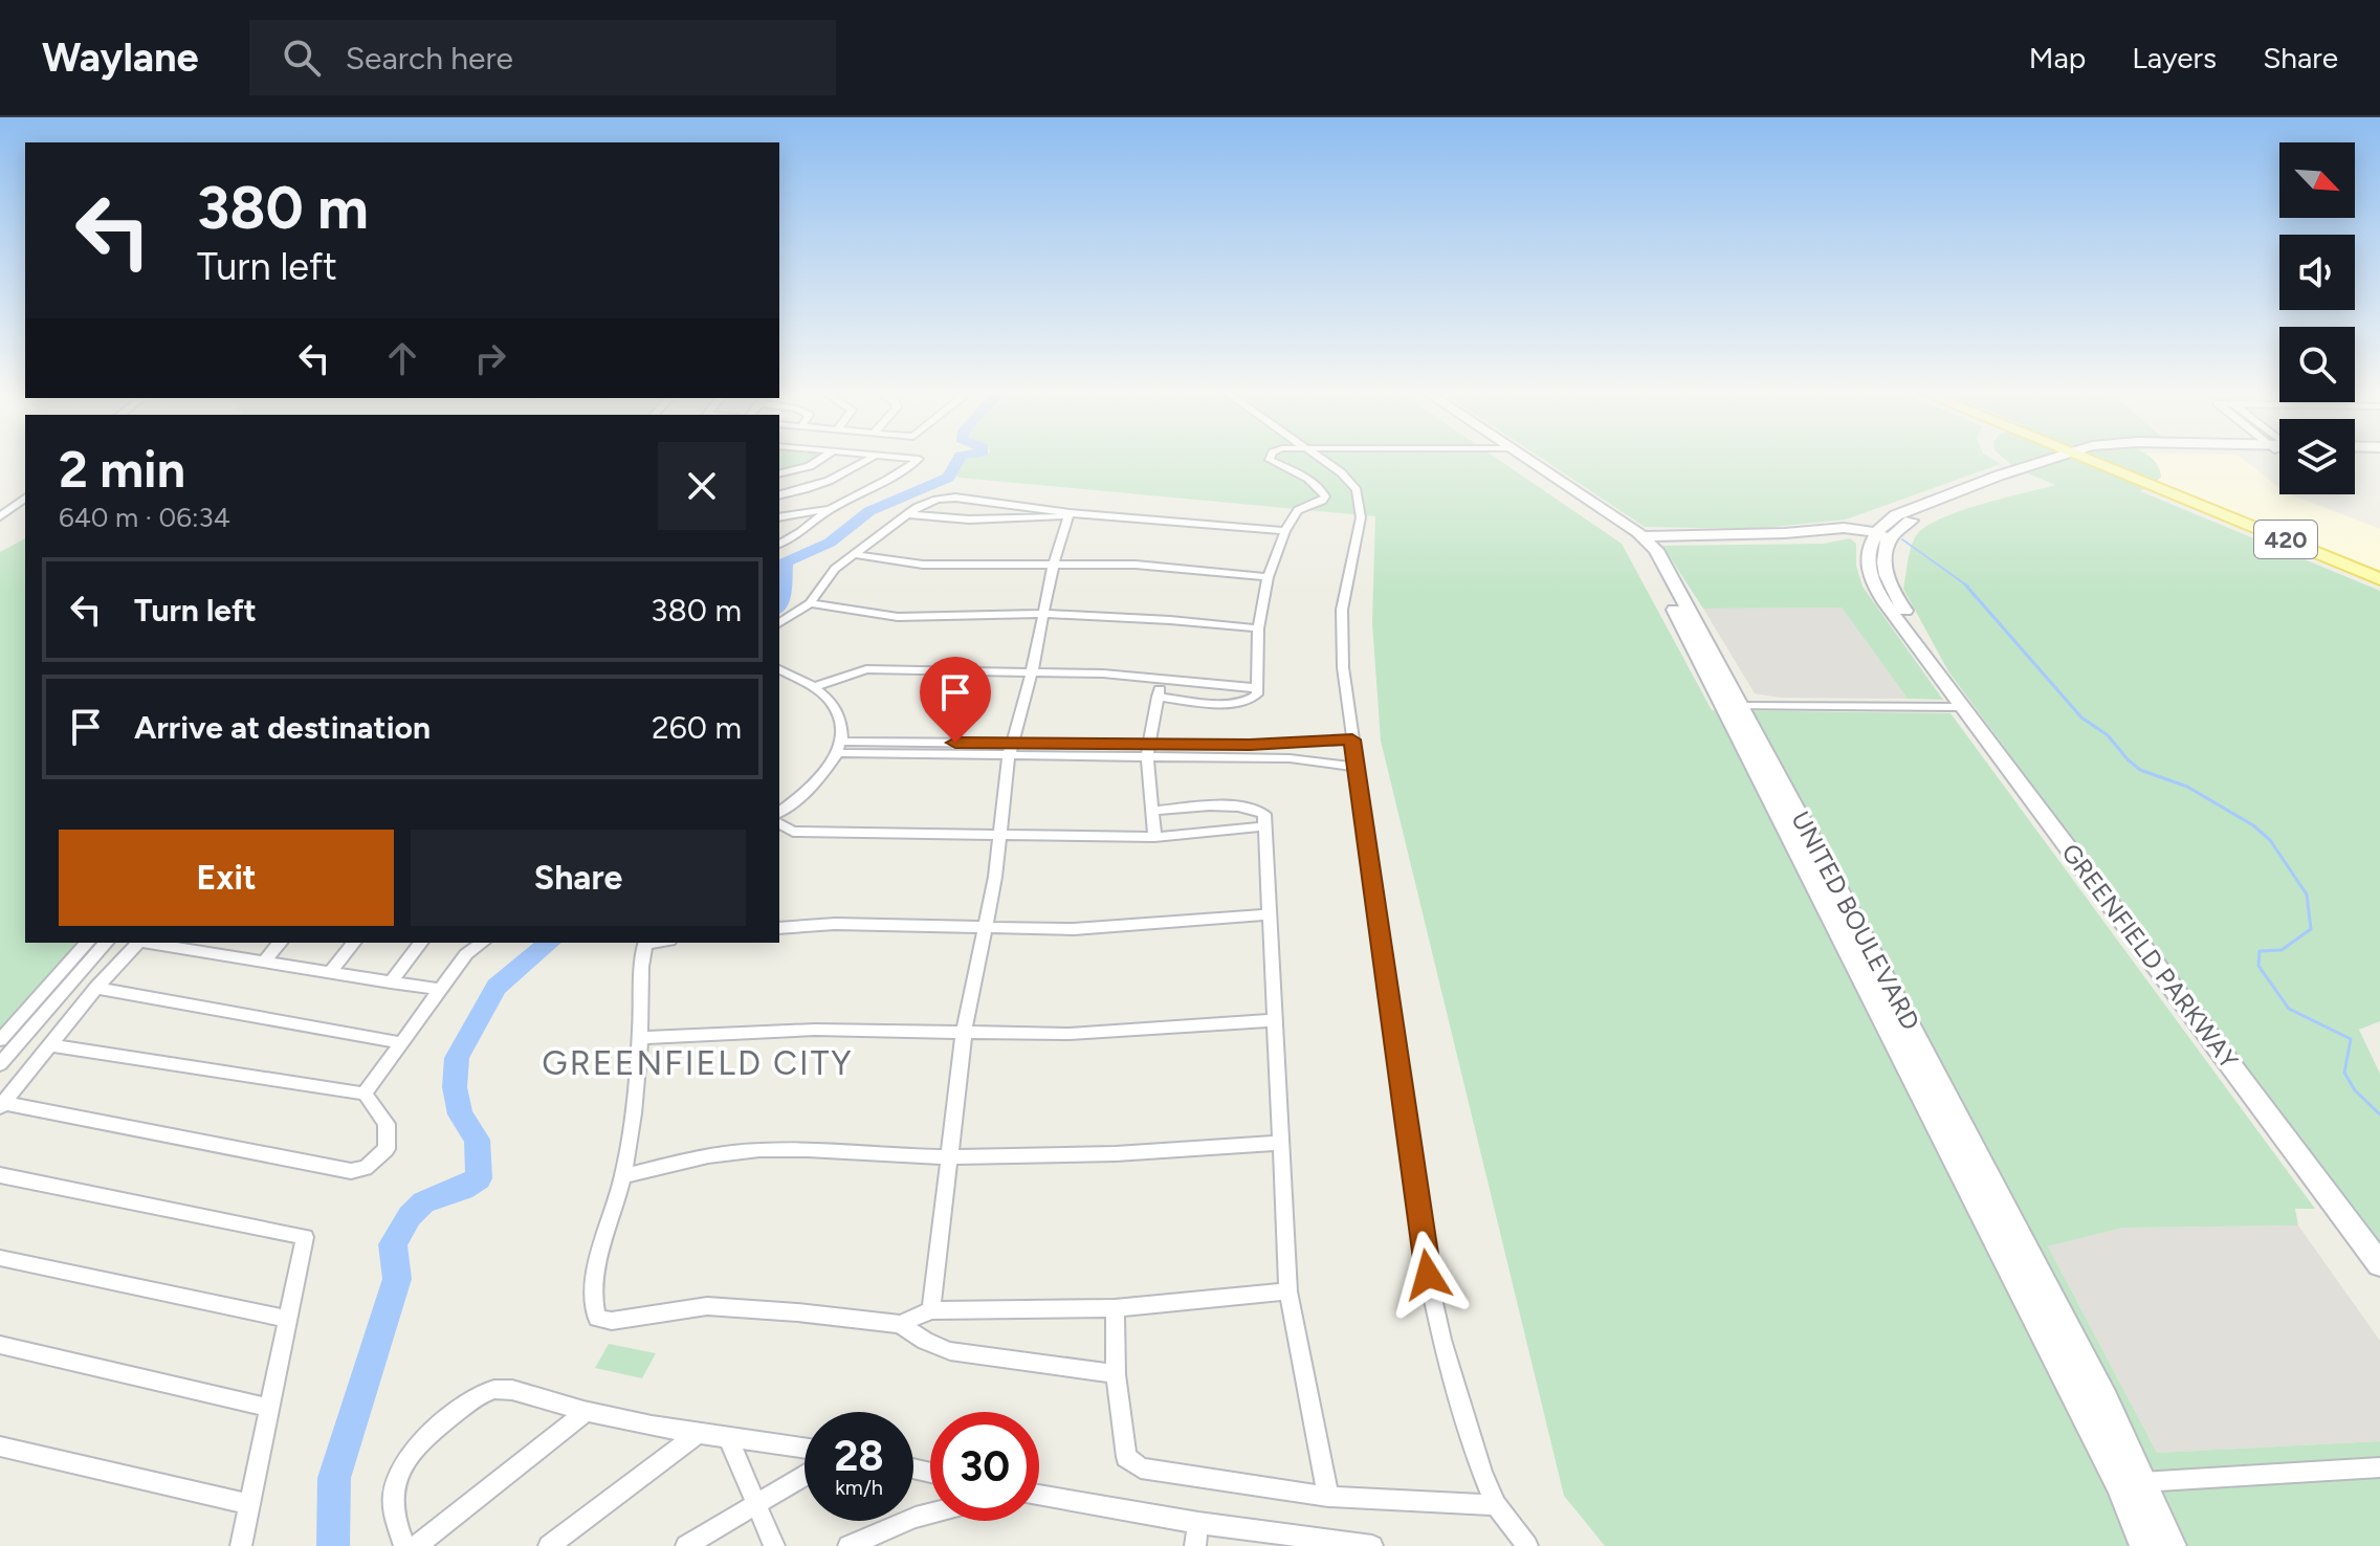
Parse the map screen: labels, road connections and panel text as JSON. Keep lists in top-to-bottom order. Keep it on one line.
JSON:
{"streets":{"main road":["420","UNITED BOULEVARD","GREENFIELD PARKWAY"]},"districts":["GREENFIELD CITY"],"north":"bottom right","page":{"header":"Waylane","search":"Search here","nav":["Map","Layers","Share"],"turn":["380 m","Turn left"],"heading":["2 min","640 m · 06:34"],"list":[{"name":"Turn left","value":"380 m"},{"name":"Arrive at destination","value":"260 m"}],"buttons":["Exit","Share"],"speed":"28 km/h","limit":"30"}}
